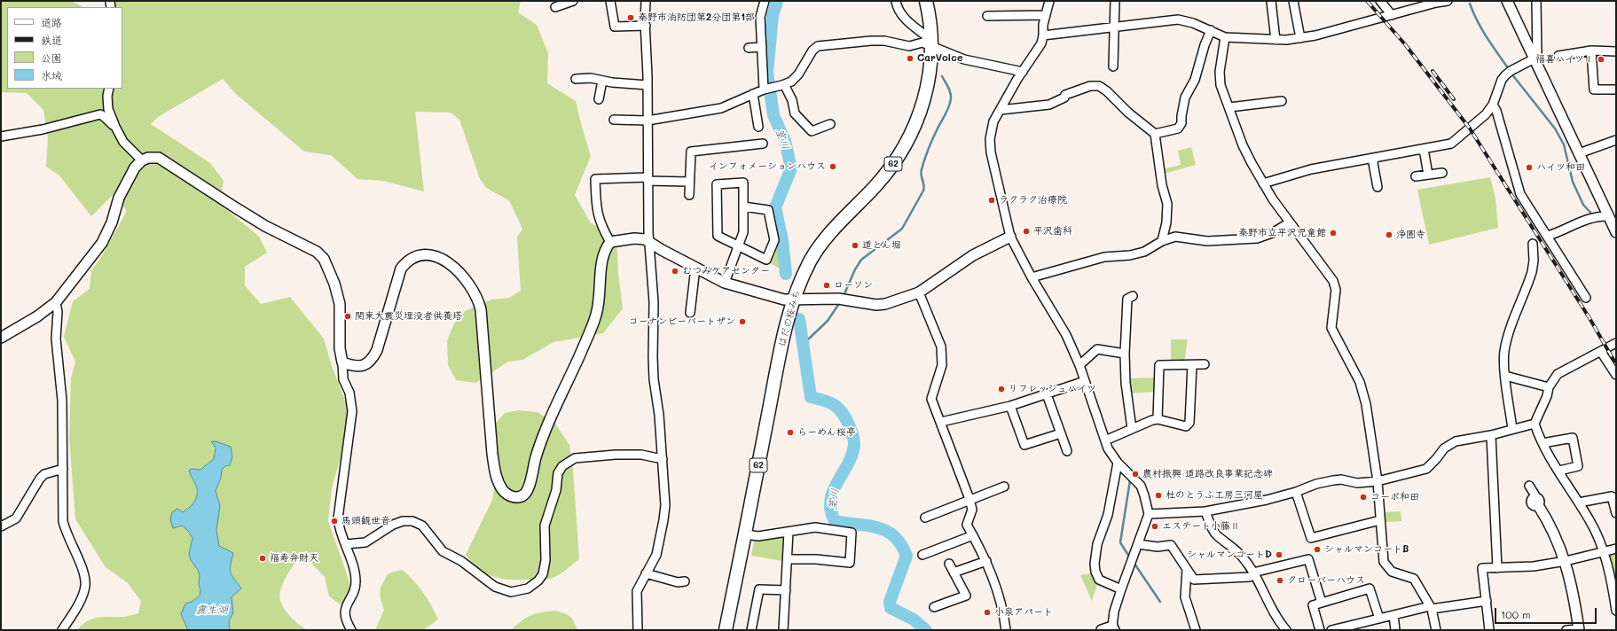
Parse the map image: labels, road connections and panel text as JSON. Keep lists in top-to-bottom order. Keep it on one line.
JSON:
{"streets":{"main road":["62","はだの桜みち"]},"water":["室川","震生湖"],"places":["秦野市消防団第2分団第1部","CarVoice","福喜ハイツⅠ","インフォメーションハウス","ハイツ和田","ラクラク治療院","平沢歯科","秦野市立平沢児童館","浄圓寺","道とん堀","むつみケアセンター","ローソン","関東大震災埋没者供養塔","コーナンビーバートザン","リフレッシュハイツ","らーめん桜亭","農村振興 道路改良事業記念碑","杜のとうふ工房三河屋","コーポ和田","馬頭観世音","エステート小藤Ⅱ","シャルマンコートB","シャルマンコートD","福寿弁財天","クローバーハウス","小泉アパート"],"legend":["道路","鉄道","公園","水域"],"scale_bar":"100 m"}
